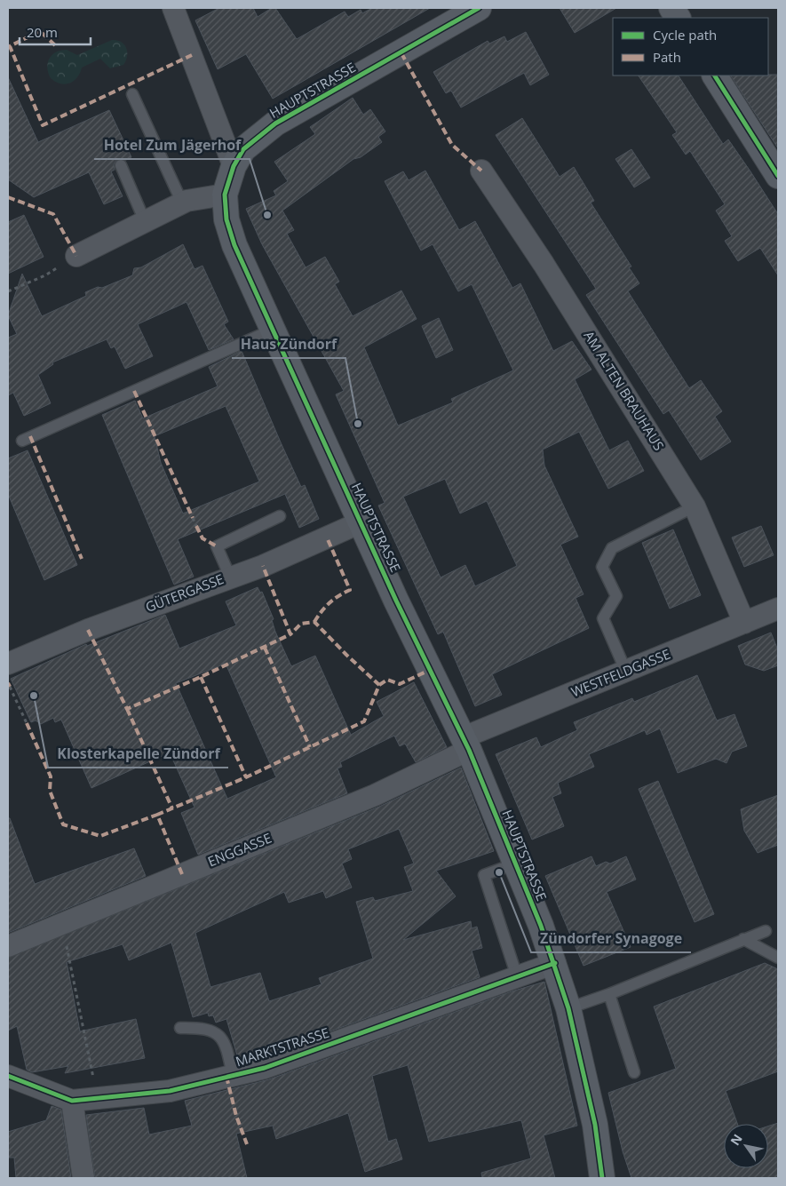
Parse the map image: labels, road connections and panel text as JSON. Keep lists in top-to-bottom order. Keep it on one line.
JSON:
{"streets":{"main road":["HAUPTSTRASSE"],"street":["AM ALTEN BRAUHAUS","GÜTERGASSE","WESTFELDGASSE","ENGGASSE","MARKTSTRASSE"]},"crossings":[["HAUPTSTRASSE","GÜTERGASSE"],["HAUPTSTRASSE","WESTFELDGASSE"],["HAUPTSTRASSE","ENGGASSE"],["HAUPTSTRASSE","MARKTSTRASSE"],["AM ALTEN BRAUHAUS","WESTFELDGASSE"],["WESTFELDGASSE","ENGGASSE"]],"places":["Hotel Zum Jägerhof","Haus Zündorf","Klosterkapelle Zündorf","Zündorfer Synagoge"],"legend":["Cycle path","Path"],"scale_bar":"20 m","north":"top left"}
